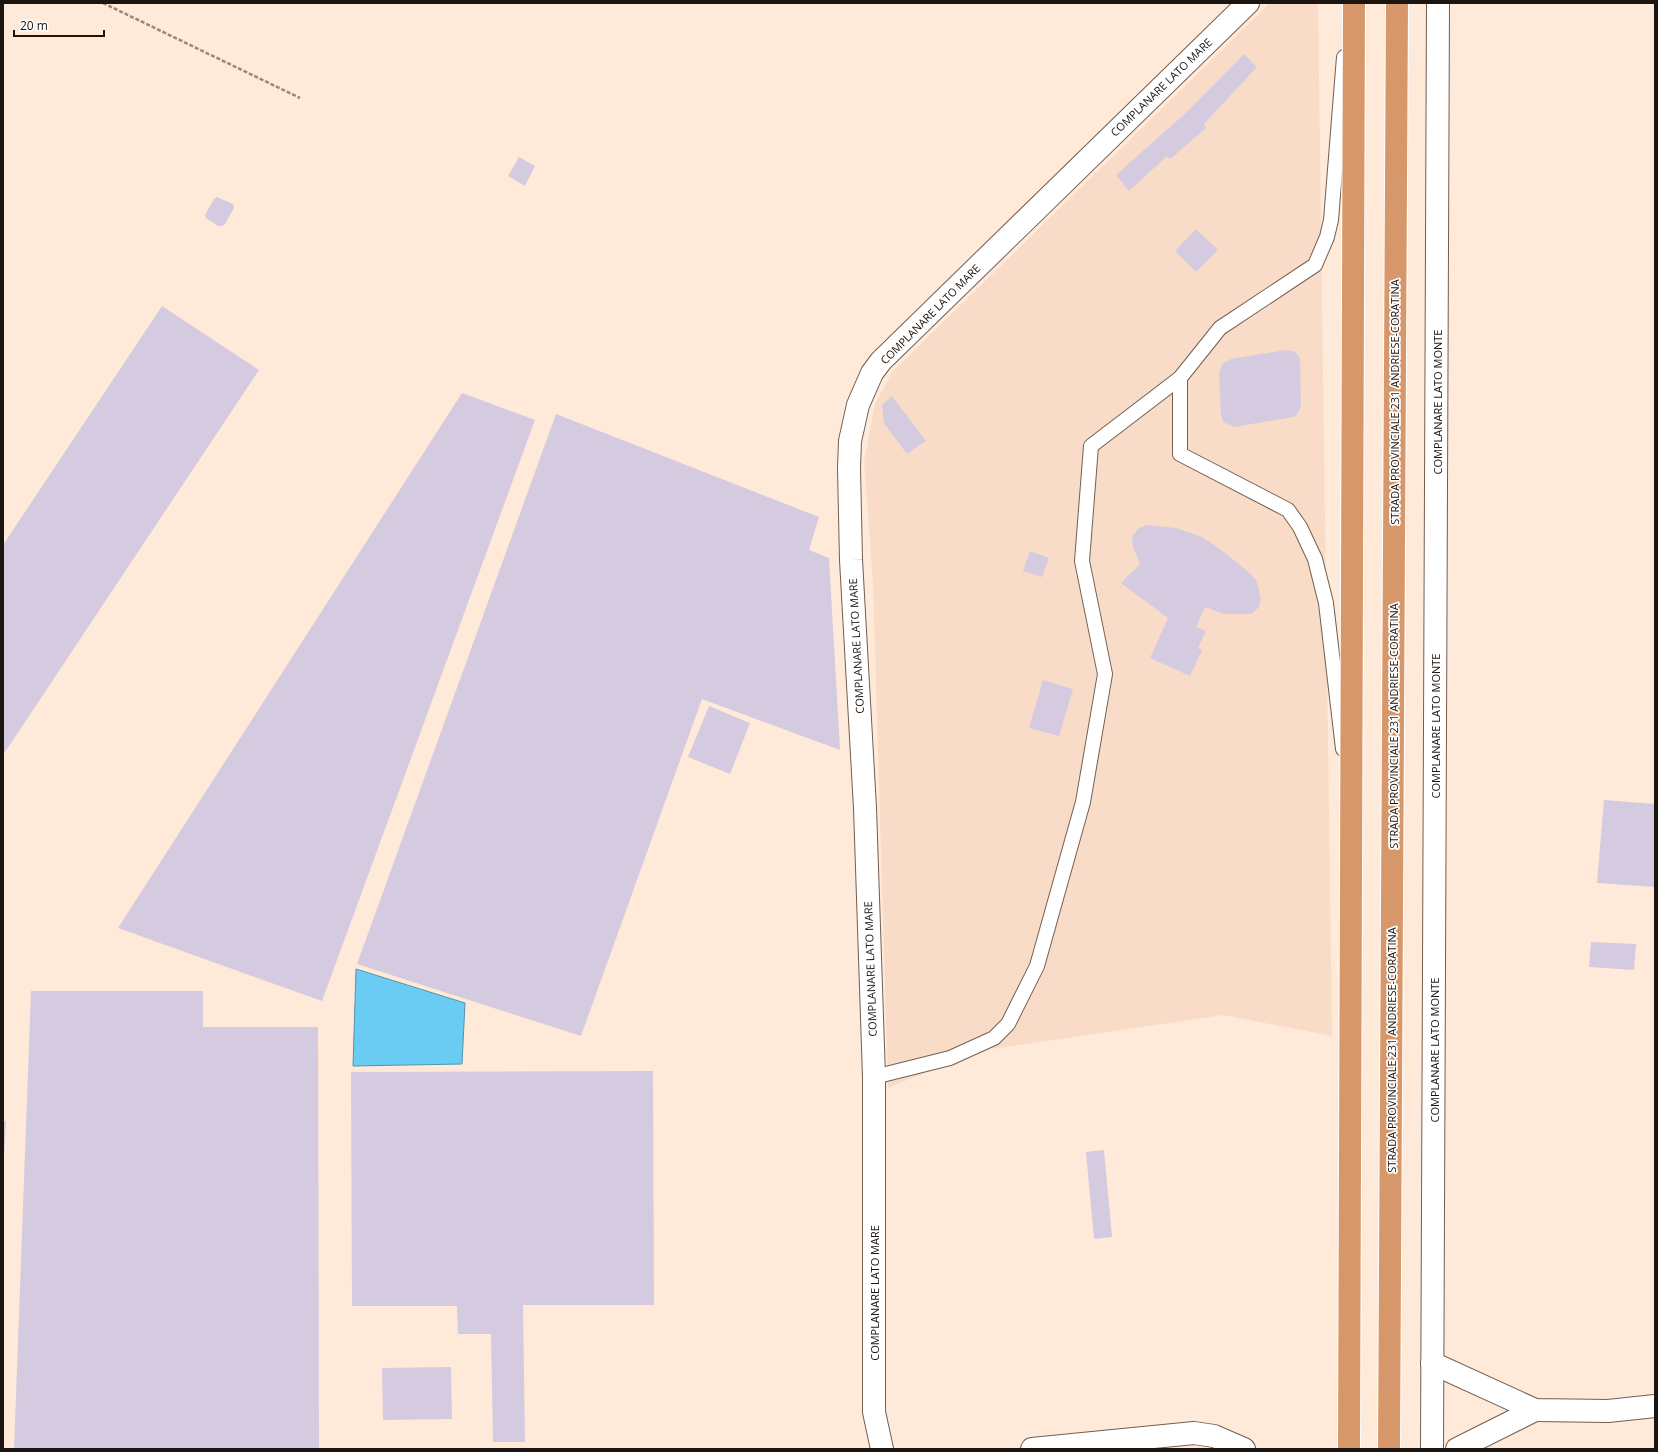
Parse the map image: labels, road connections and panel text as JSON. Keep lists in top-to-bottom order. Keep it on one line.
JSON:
{"streets":{"highway":["STRADA PROVINCIALE 231 ANDRIESE-CORATINA"],"street":["COMPLANARE LATO MARE","COMPLANARE LATO MONTE"]},"scale_bar":"20 m"}
